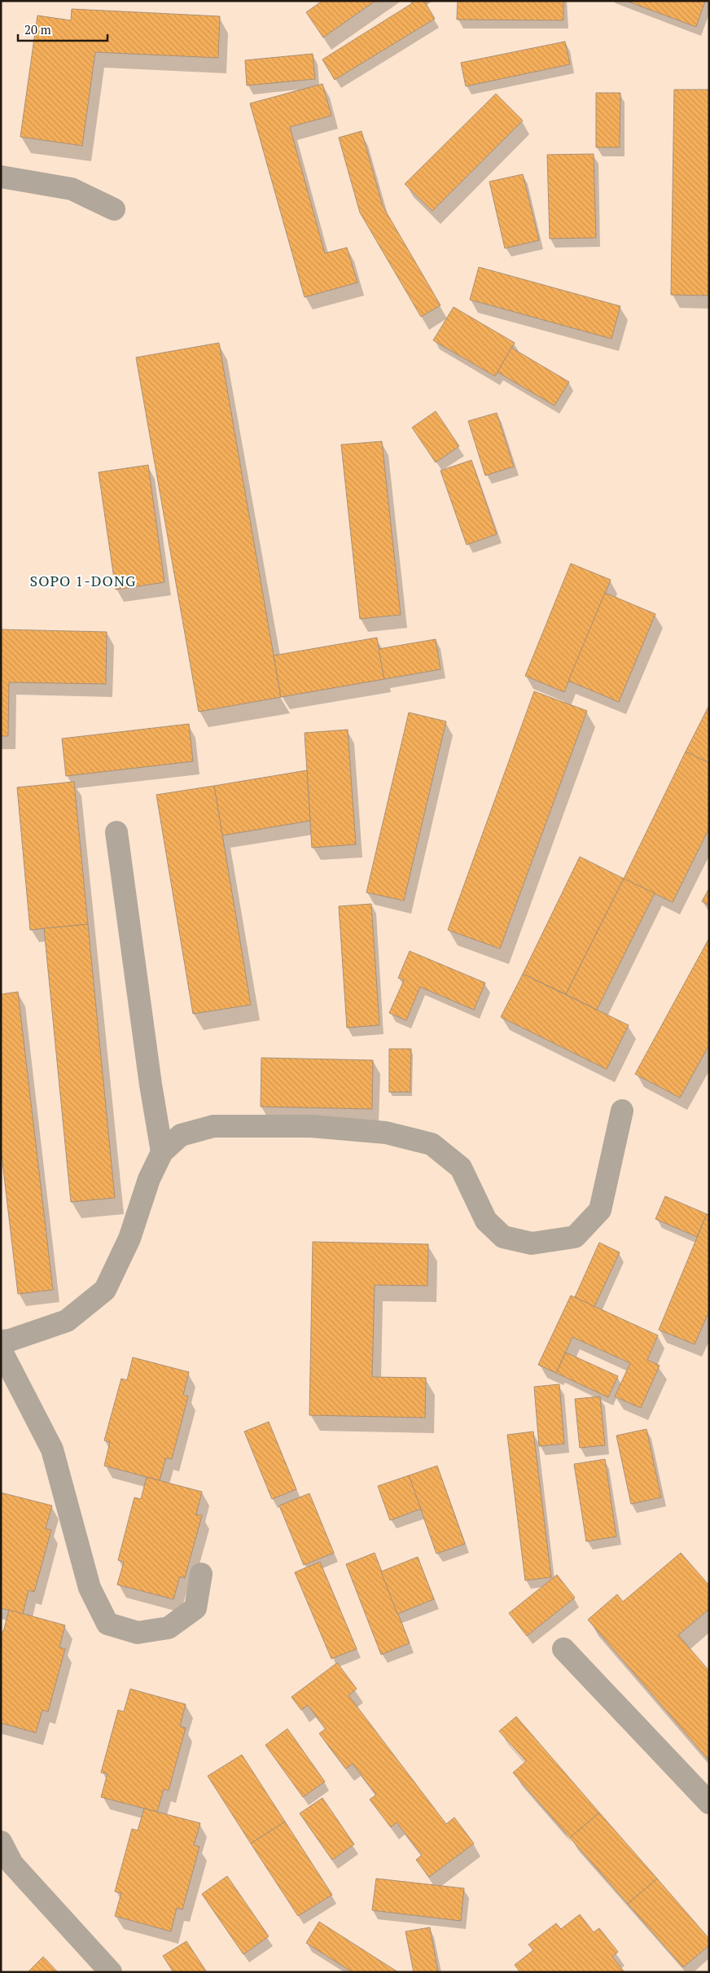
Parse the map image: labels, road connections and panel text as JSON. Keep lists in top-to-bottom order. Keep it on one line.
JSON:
{"districts":["SOPO 1-DONG"],"scale_bar":"20 m"}
